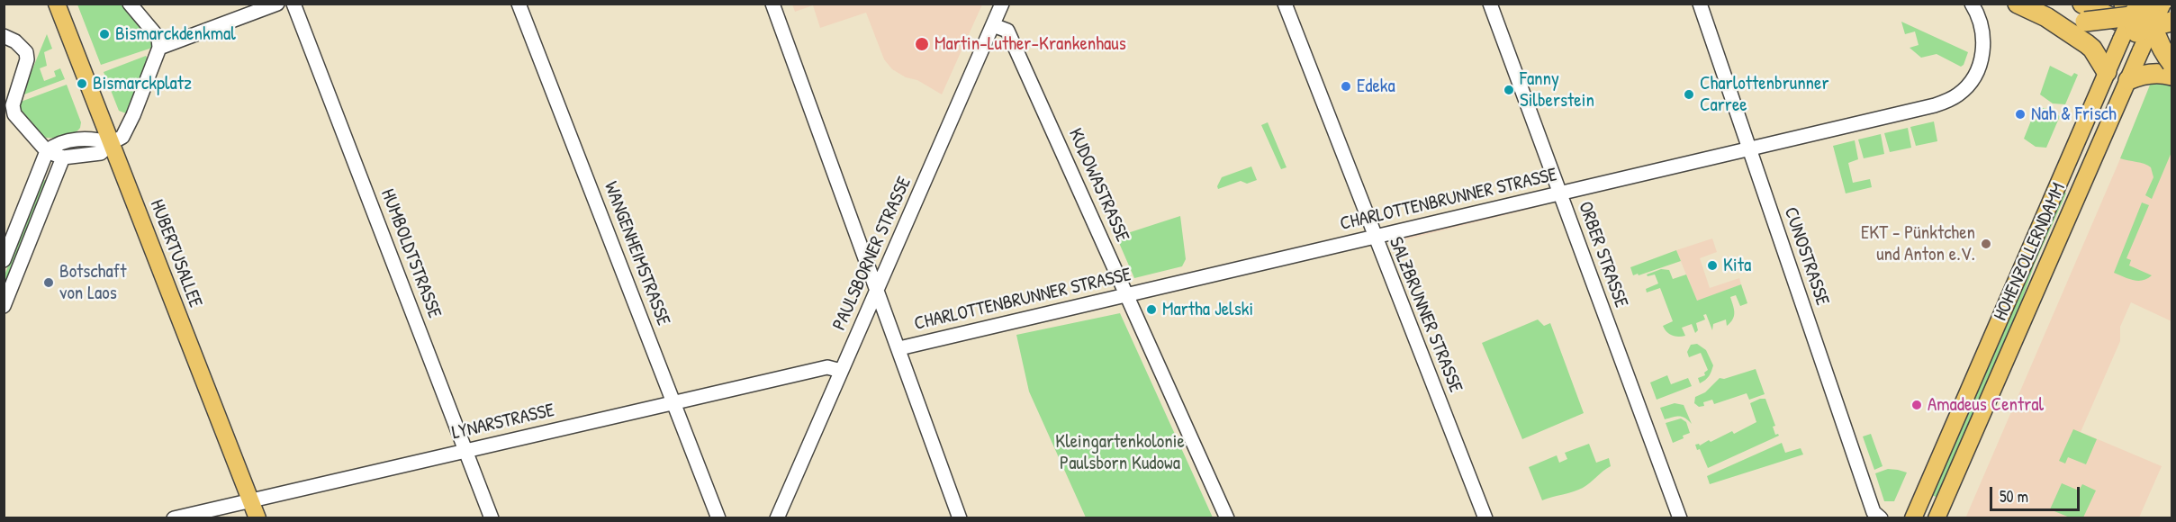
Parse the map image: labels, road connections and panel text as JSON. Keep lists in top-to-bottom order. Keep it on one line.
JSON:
{"streets":{"main road":["HOHENZOLLERNDAMM","HUBERTUSALLEE"],"street":["KUDOWASTRASSE","CHARLOTTENBRUNNER STRASSE","HUMBOLDTSTRASSE","WANGENHEIMSTRASSE","PAULSBORNER STRASSE","ORBER STRASSE","CUNOSTRASSE","SALZBRUNNER STRASSE","LYNARSTRASSE"]},"crossings":[["KUDOWASTRASSE","CHARLOTTENBRUNNER STRASSE"],["KUDOWASTRASSE","PAULSBORNER STRASSE"],["CHARLOTTENBRUNNER STRASSE","ORBER STRASSE"],["CHARLOTTENBRUNNER STRASSE","CUNOSTRASSE"],["CHARLOTTENBRUNNER STRASSE","SALZBRUNNER STRASSE"],["HUBERTUSALLEE","LYNARSTRASSE"],["HUMBOLDTSTRASSE","LYNARSTRASSE"],["WANGENHEIMSTRASSE","LYNARSTRASSE"],["PAULSBORNER STRASSE","LYNARSTRASSE"]],"parks":["Kleingartenkolonie Paulsborn Kudowa"],"places":["Bismarckdenkmal","Martin-Luther-Krankenhaus","Bismarckplatz","Edeka","Fanny Silberstein","Charlottenbrunner Carree","Nah & Frisch","EKT - Pünktchen und Anton e.V.","Kita","Botschaft von Laos","Martha Jelski","Amadeus Central"],"scale_bar":"50 m"}
